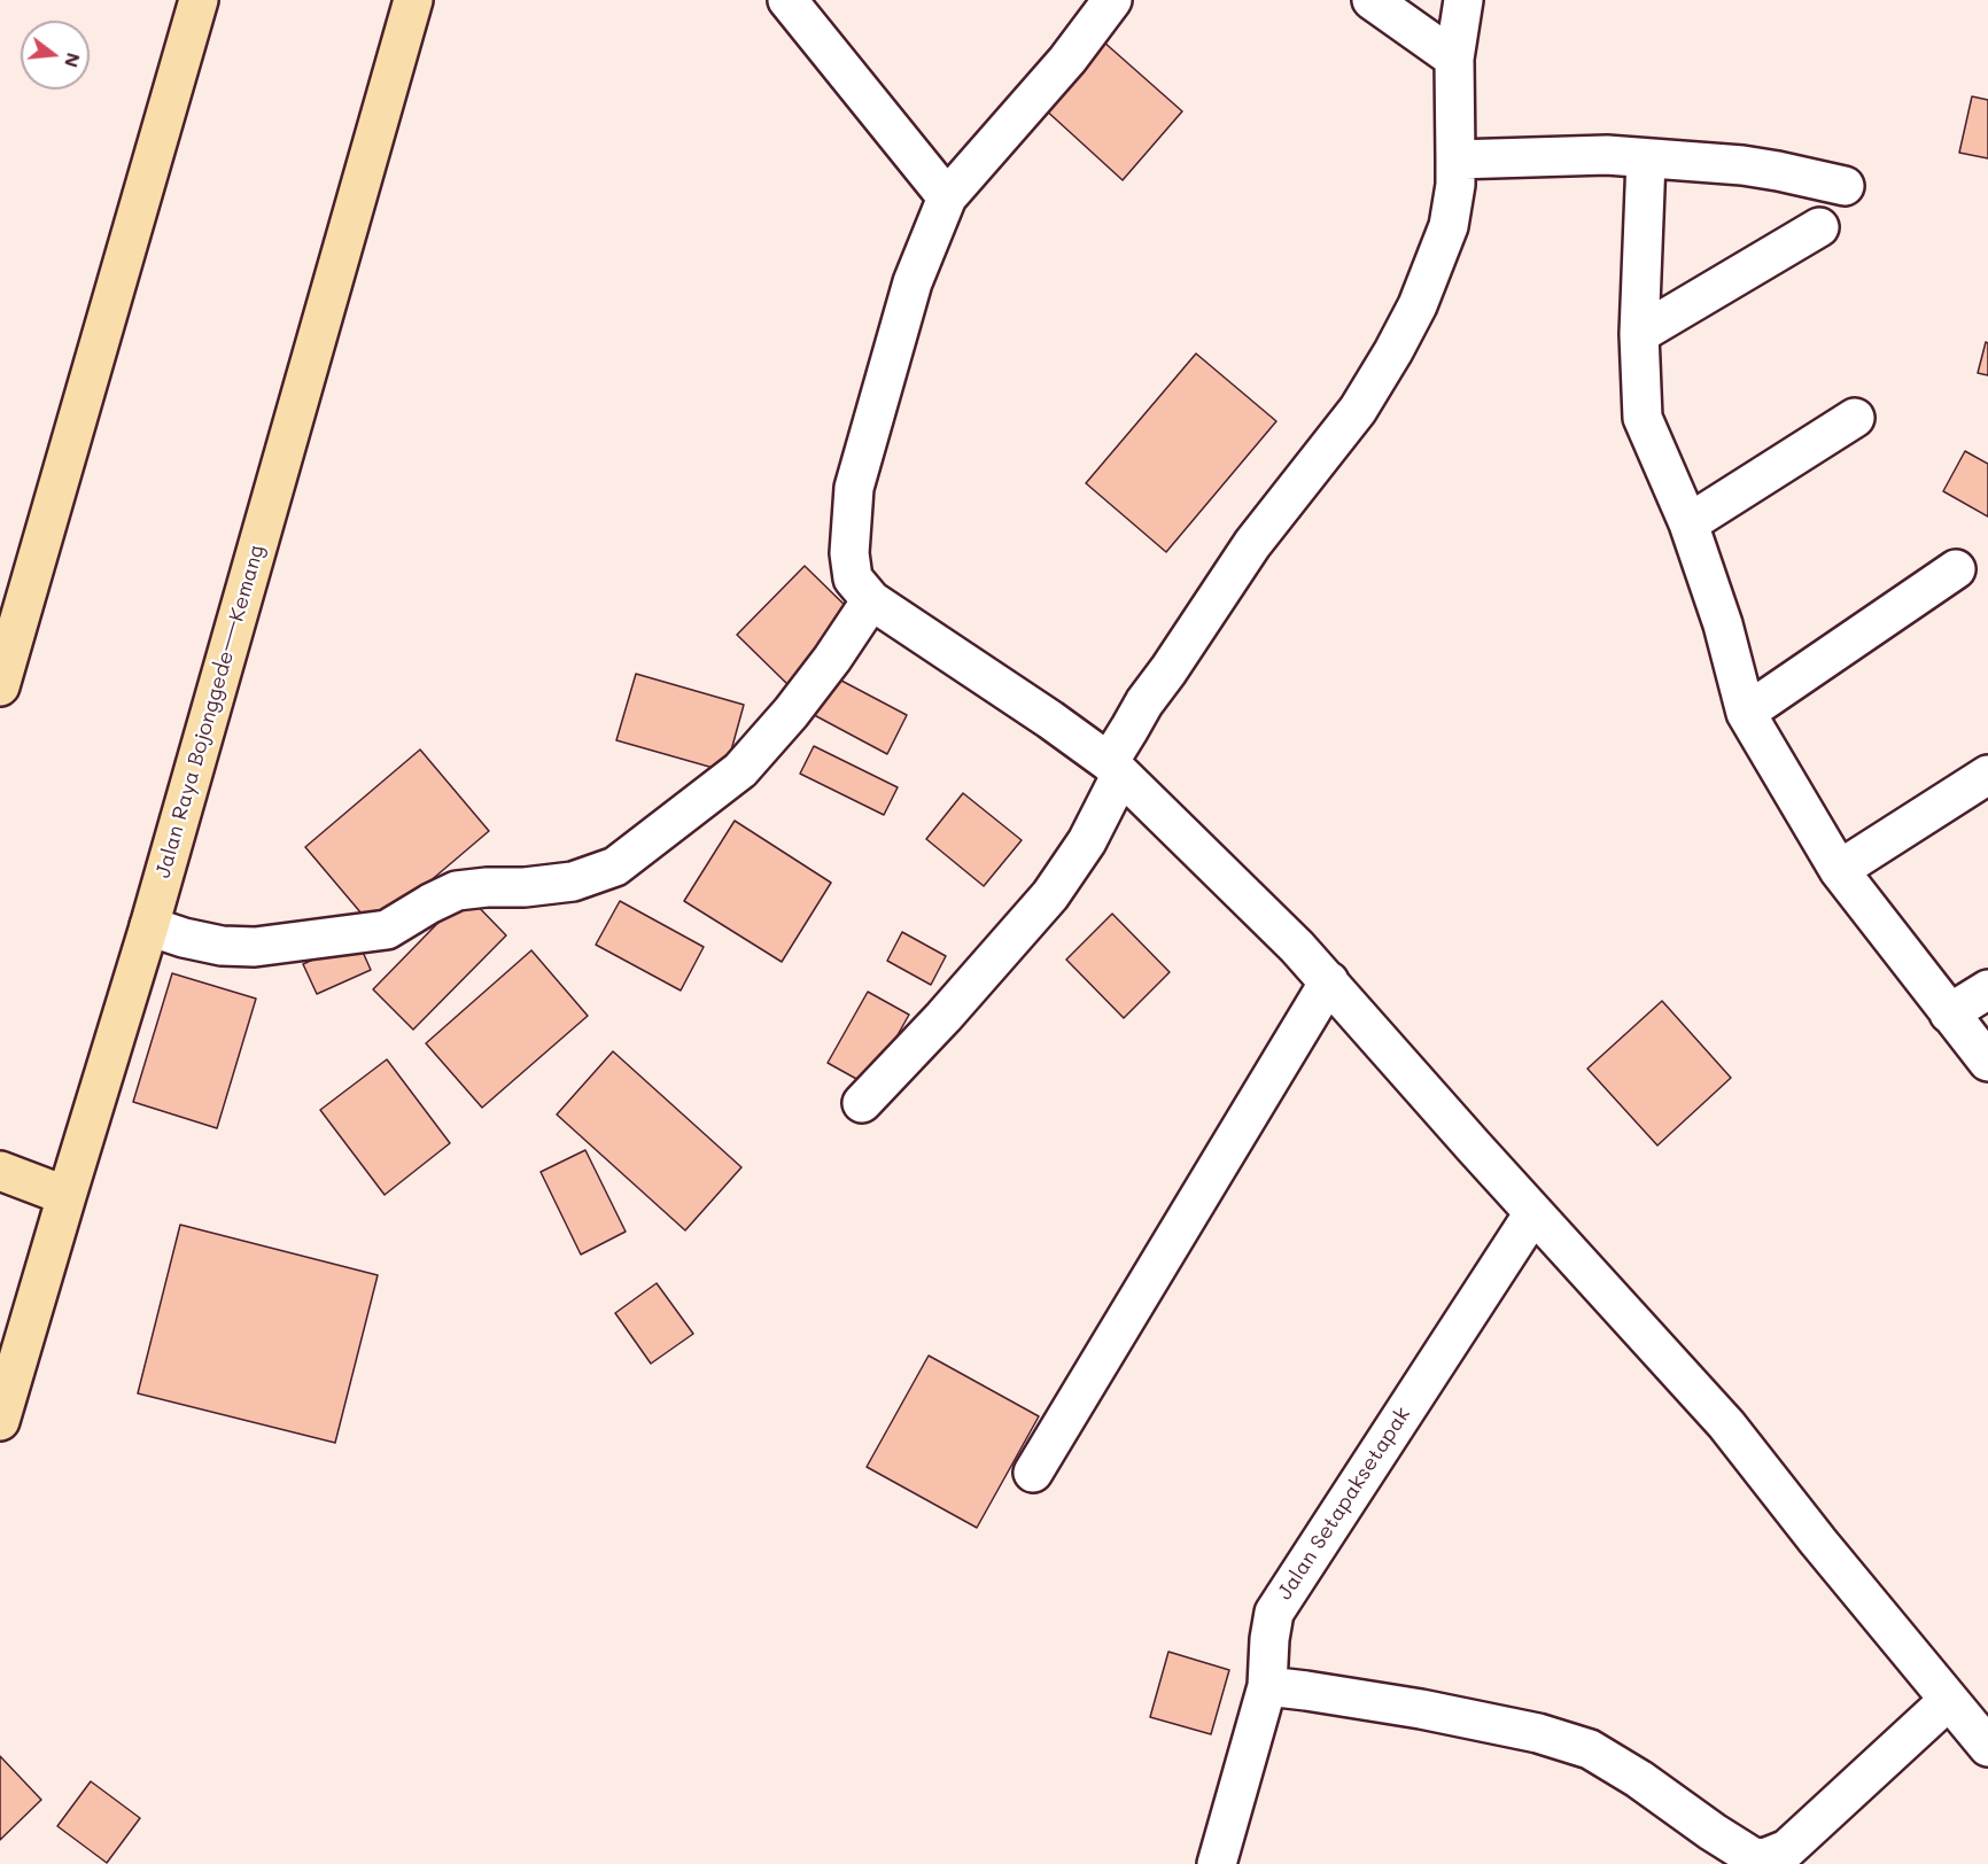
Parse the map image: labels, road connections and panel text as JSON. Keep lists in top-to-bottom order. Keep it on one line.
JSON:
{"streets":{"highway":["Jalan Raya Bojonggede—Kemang"],"street":["Jalan Setapaksetapak"]},"north":"right"}
